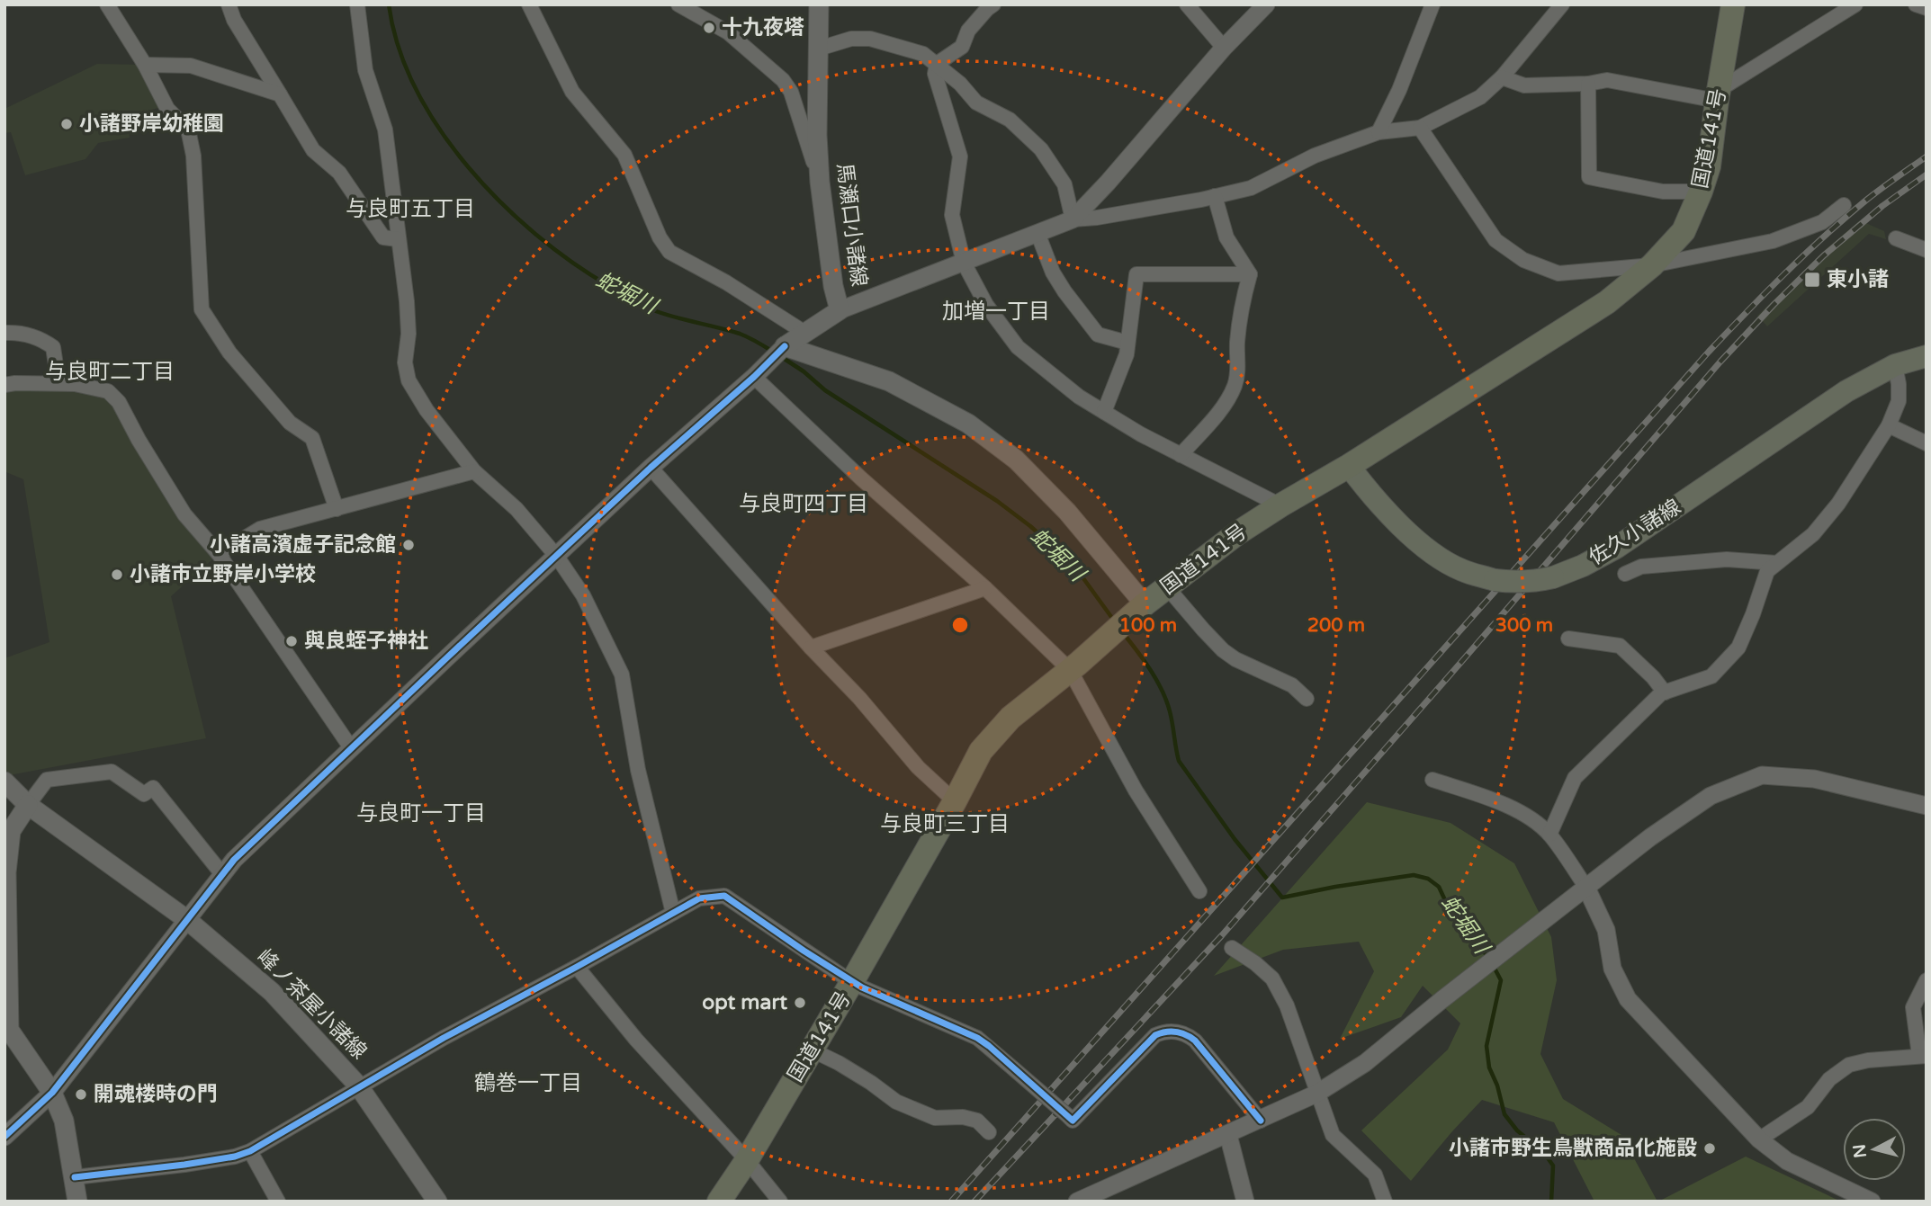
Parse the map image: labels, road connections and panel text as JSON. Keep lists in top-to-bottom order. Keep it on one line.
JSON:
{"streets":{"highway":["国道141号"],"main road":["馬瀬口小諸線","佐久小諸線","峰ノ茶屋小諸線"]},"crossings":[["国道141号","佐久小諸線"]],"districts":["与良町五丁目","加増一丁目","与良町二丁目","与良町四丁目","与良町一丁目","与良町三丁目","鶴巻一丁目"],"water":["蛇堀川"],"places":{"other":["十九夜塔","小諸野岸幼稚園","小諸高濱虚子記念館","小諸市立野岸小学校","與良蛭子神社","opt mart","開魂楼時の門","小諸市野生鳥獣商品化施設"],"transit":["東小諸"]},"north":"left","rings":["100 m","200 m","300 m"]}
